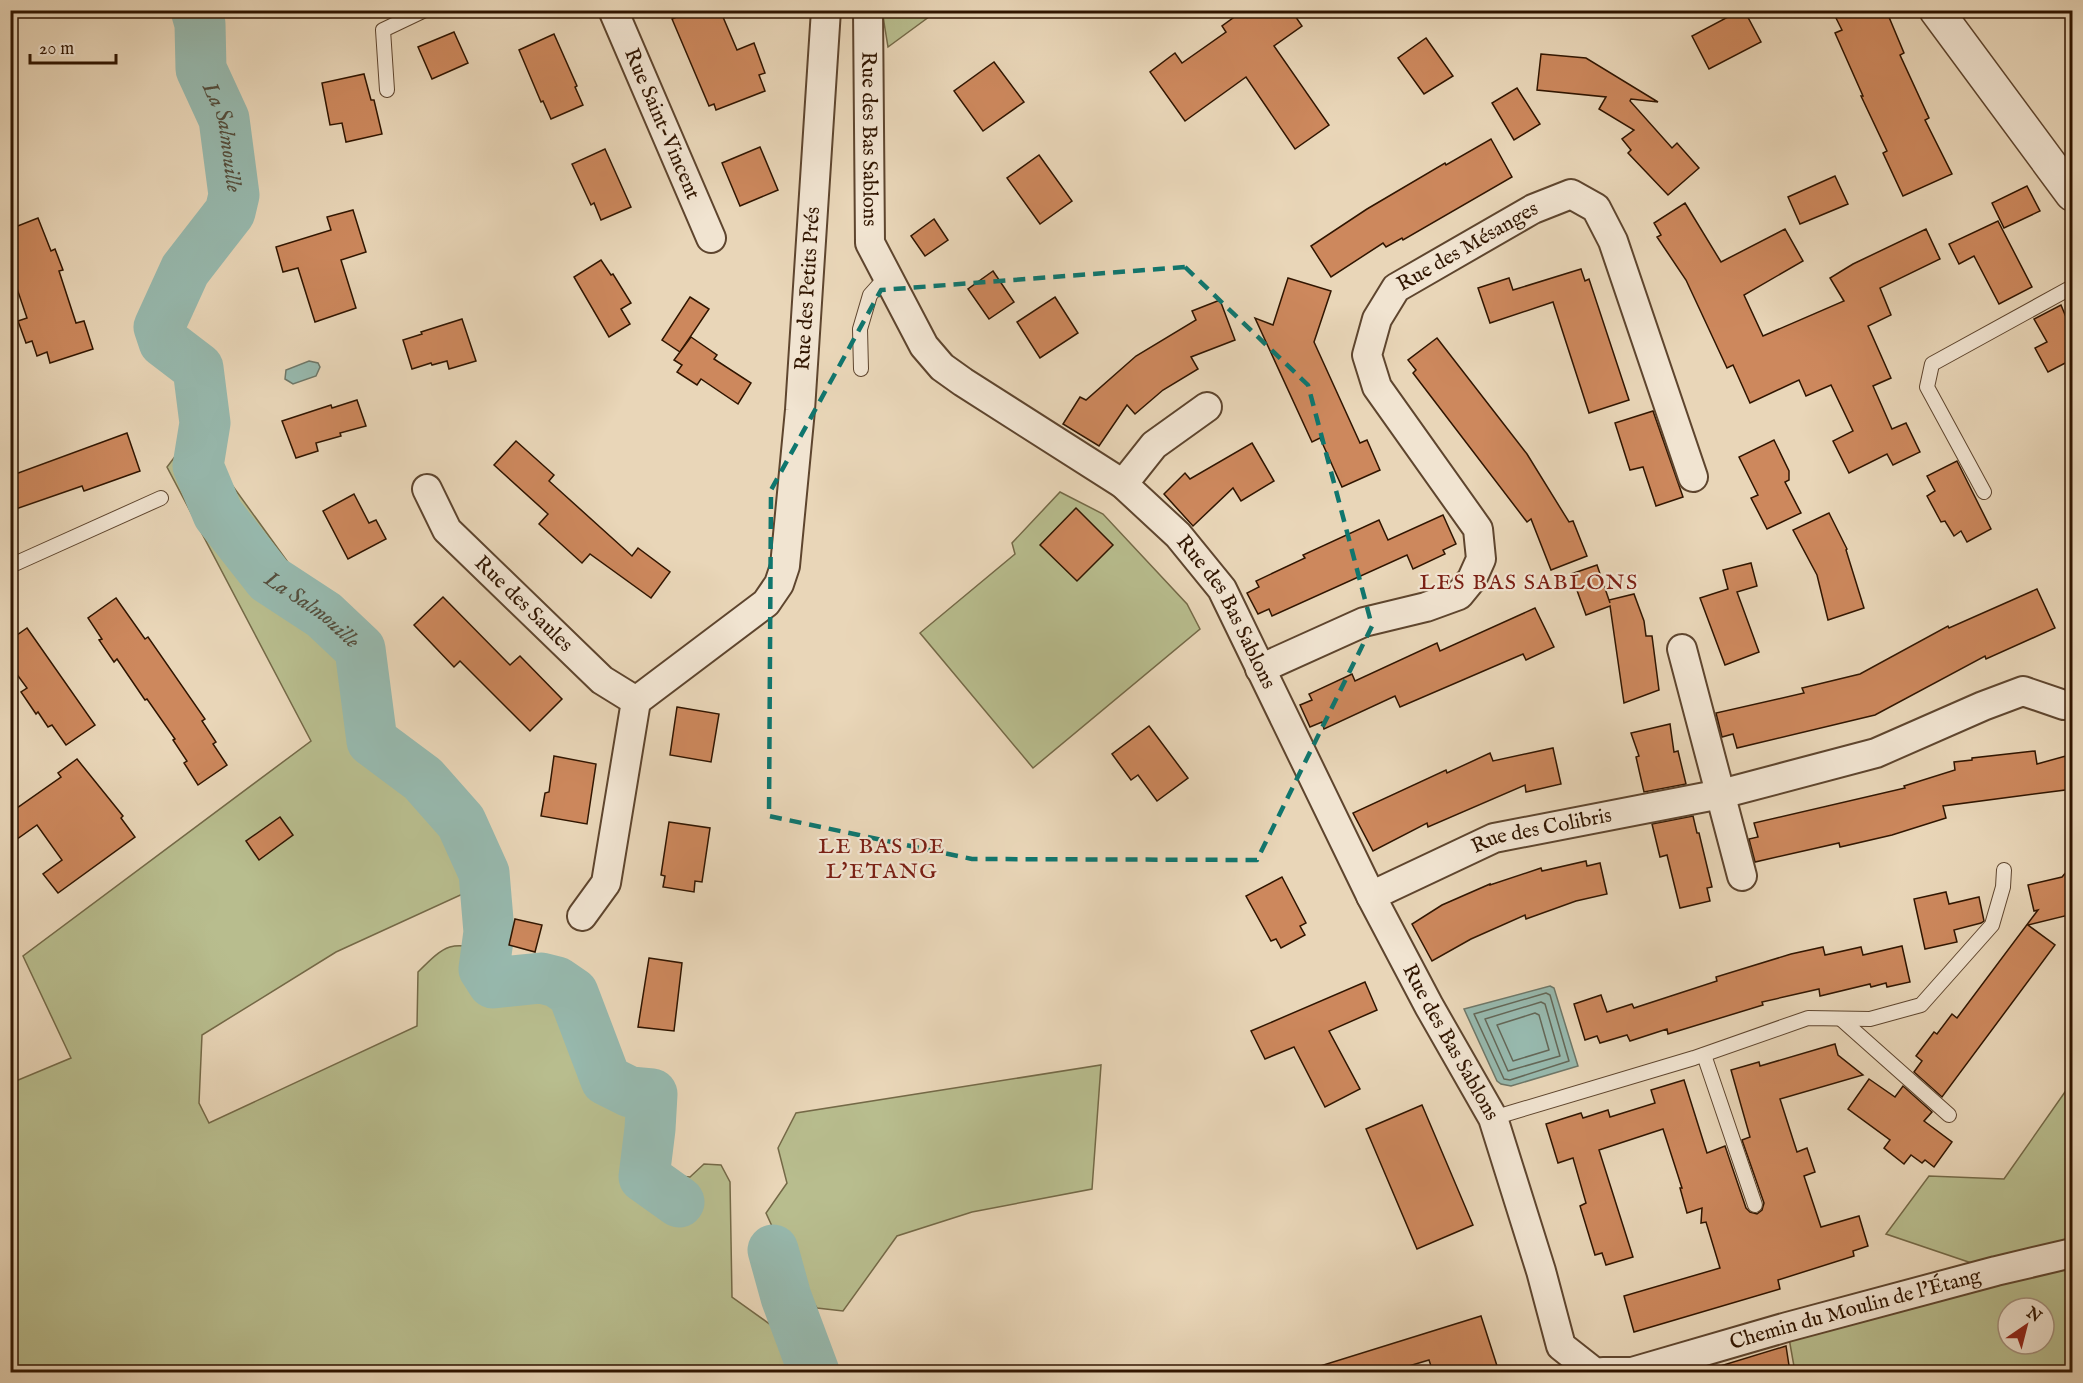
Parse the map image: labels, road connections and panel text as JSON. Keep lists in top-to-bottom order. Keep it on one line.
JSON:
{"streets":{"street":["Rue Saint-Vincent","Rue des Bas Sablons","Rue des Mésanges","Rue des Petits Prés","Rue des Saules","Rue des Colibris","Chemin du Moulin de l'Étang"]},"crossings":[["Rue des Bas Sablons","Rue des Mésanges"],["Rue des Bas Sablons","Rue des Colibris"],["Rue des Petits Prés","Rue des Saules"]],"districts":["LES BAS SABLONS","LE BAS DE L'ETANG"],"water":["La Salmouille"],"scale_bar":"20 m","north":"top right"}
